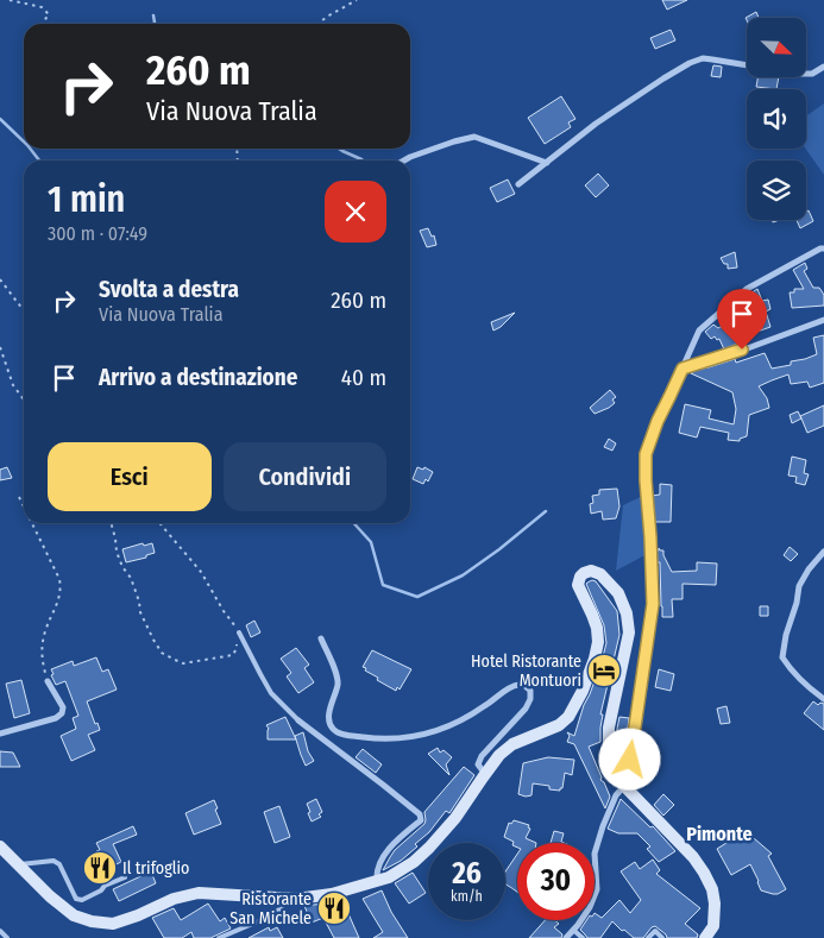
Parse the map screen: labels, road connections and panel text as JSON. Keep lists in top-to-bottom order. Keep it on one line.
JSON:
{"districts":["Pimonte"],"places":{"hotel":["Hotel Ristorante Montuori"],"restaurant":["Il trifoglio","Ristorante San Michele"]},"north":"bottom right","page":{"turn":["260 m","Via Nuova Tralia"],"heading":["1 min","300 m · 07:49"],"list":[{"name":"Svolta a destra","note":"Via Nuova Tralia","value":"260 m"},{"name":"Arrivo a destinazione","value":"40 m"}],"buttons":["Esci","Condividi"],"speed":"26 km/h","limit":"30"}}
